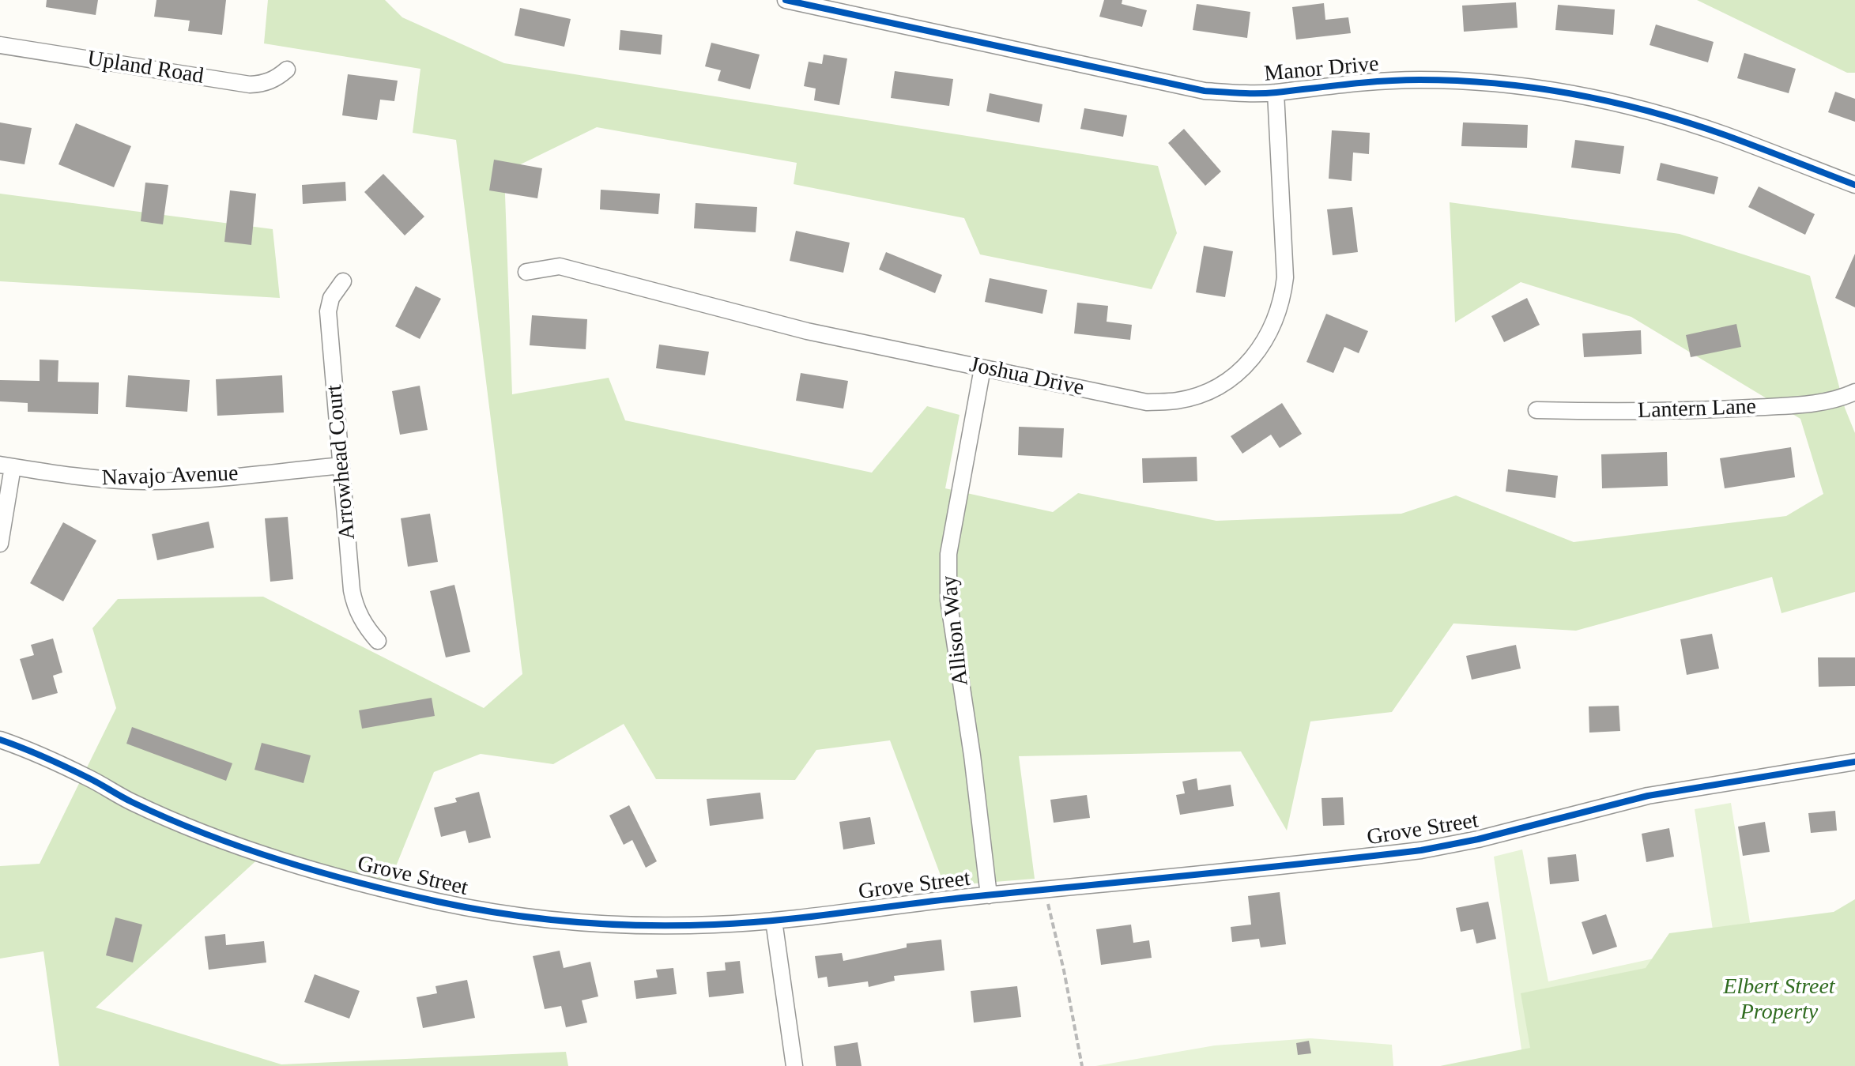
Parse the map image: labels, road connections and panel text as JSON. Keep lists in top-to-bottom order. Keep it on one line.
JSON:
{"streets":{"street":["Upland Road","Manor Drive","Joshua Drive","Lantern Lane","Arrowhead Court","Navajo Avenue","Allison Way","Grove Street"]},"crossings":[["Manor Drive","Joshua Drive"],["Joshua Drive","Allison Way"],["Arrowhead Court","Navajo Avenue"],["Allison Way","Grove Street"]],"parks":["Elbert Street Property"]}
